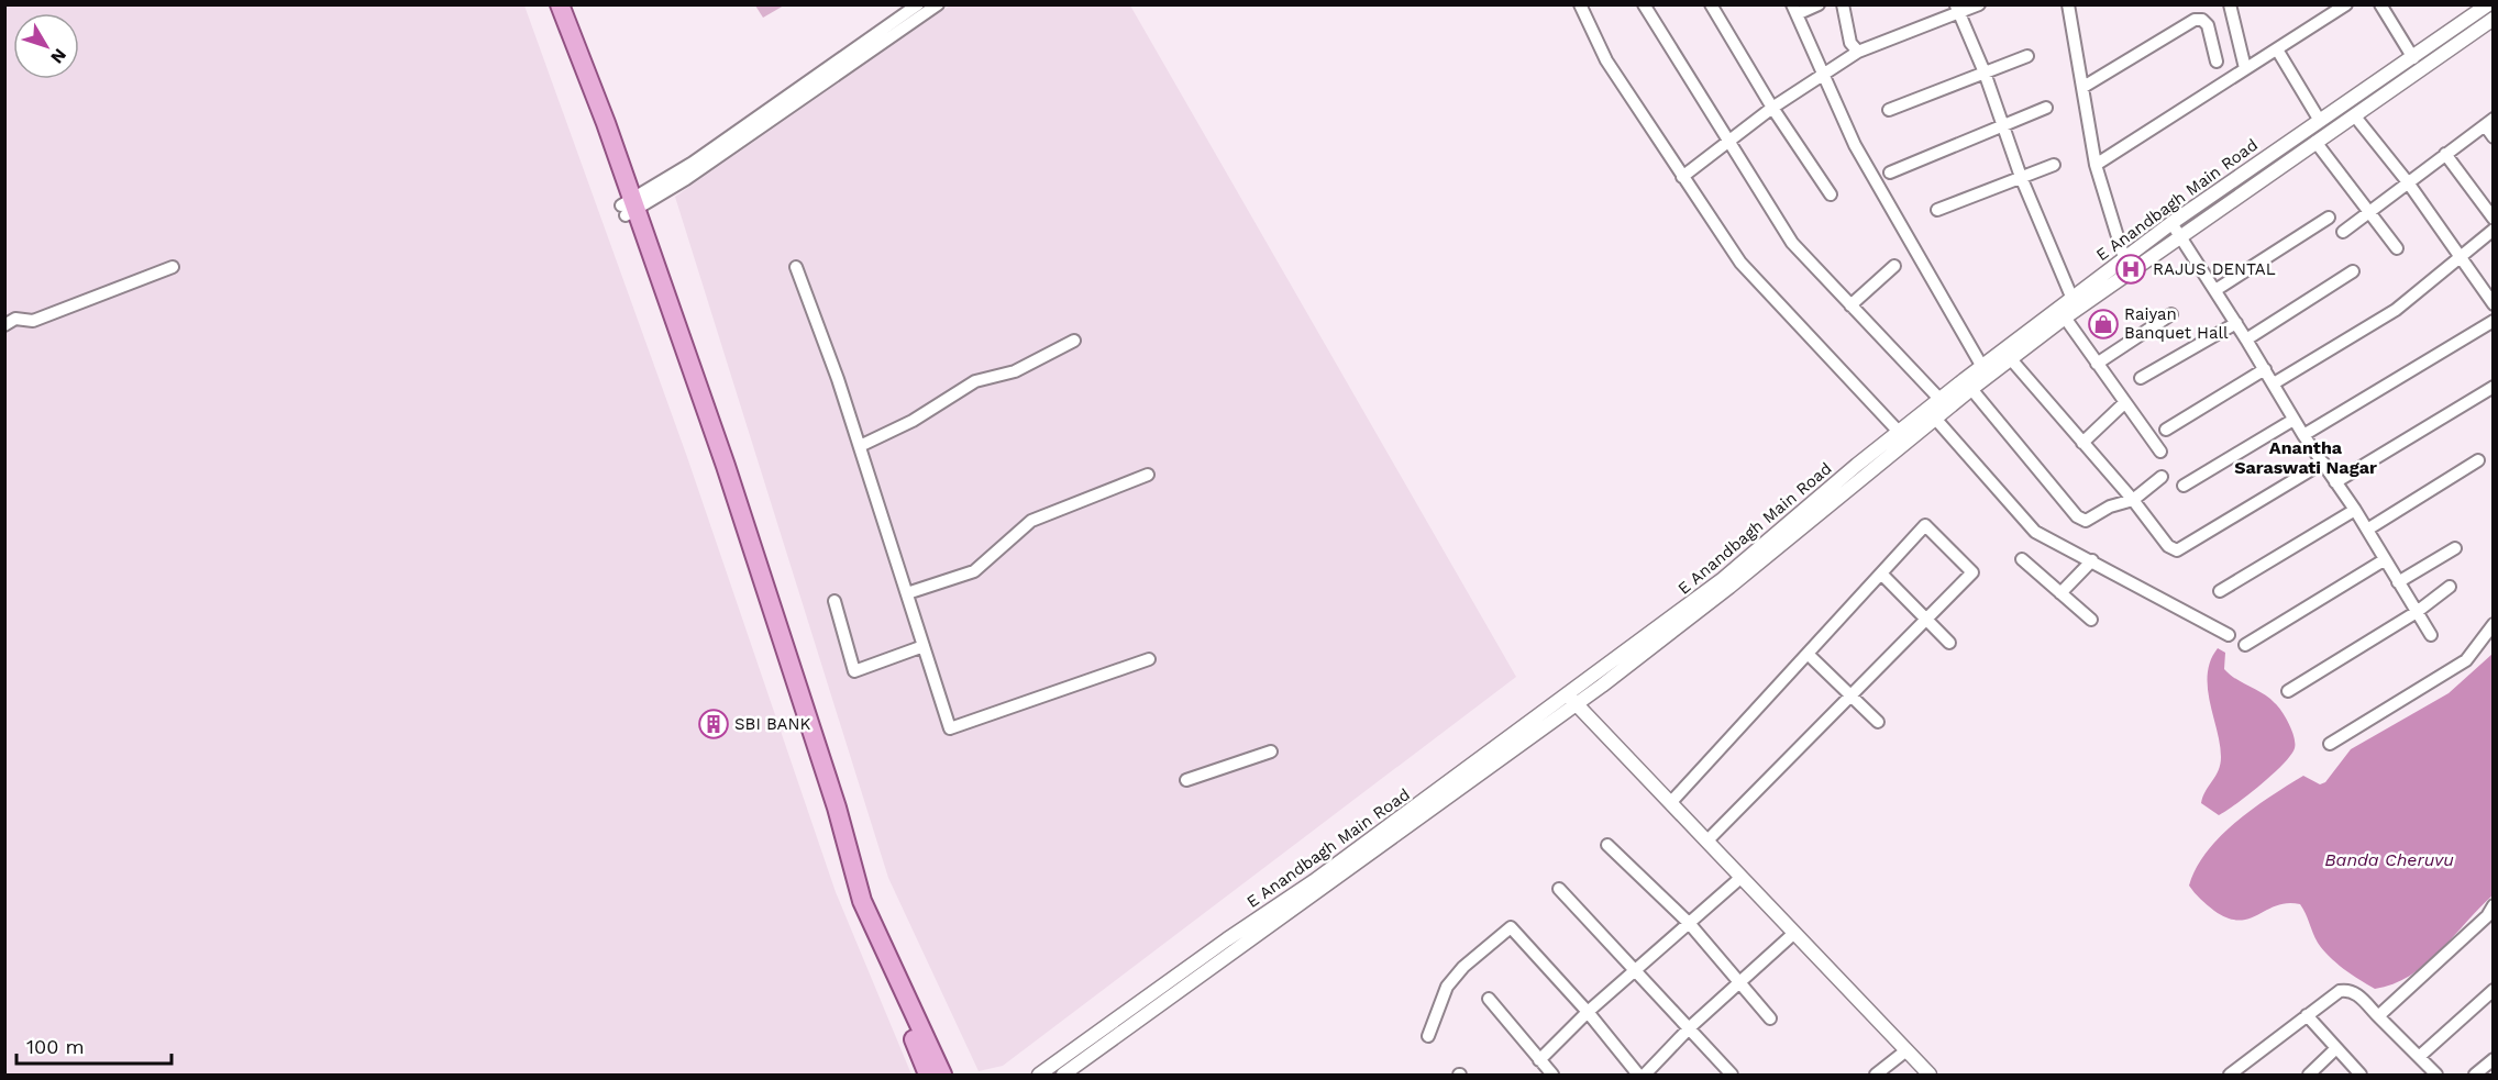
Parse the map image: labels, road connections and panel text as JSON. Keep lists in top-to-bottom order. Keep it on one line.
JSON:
{"streets":{"street":["E Anandbagh Main Road"]},"districts":["Anantha Saraswati Nagar"],"water":["Banda Cheruvu"],"places":{"hospital":["RAJUS DENTAL"],"shop":["Raiyan Banquet Hall"],"building":["SBI BANK"]},"scale_bar":"100 m","north":"bottom right"}
